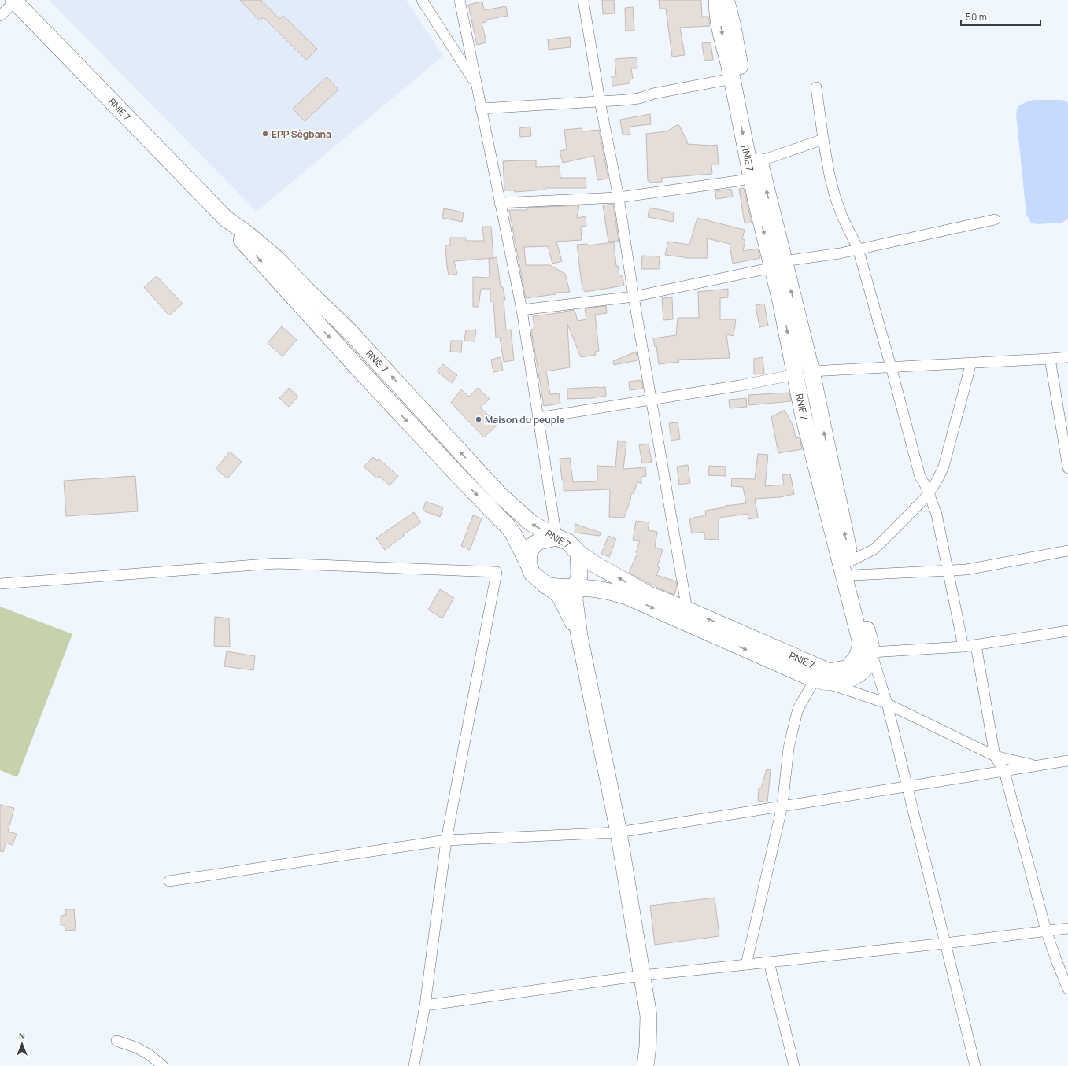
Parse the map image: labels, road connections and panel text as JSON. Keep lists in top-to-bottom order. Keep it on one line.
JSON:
{"streets":{"main road":["RNIE 7"]},"places":["EPP Sègbana","Maison du peuple"],"scale_bar":"50 m","north":"top"}
